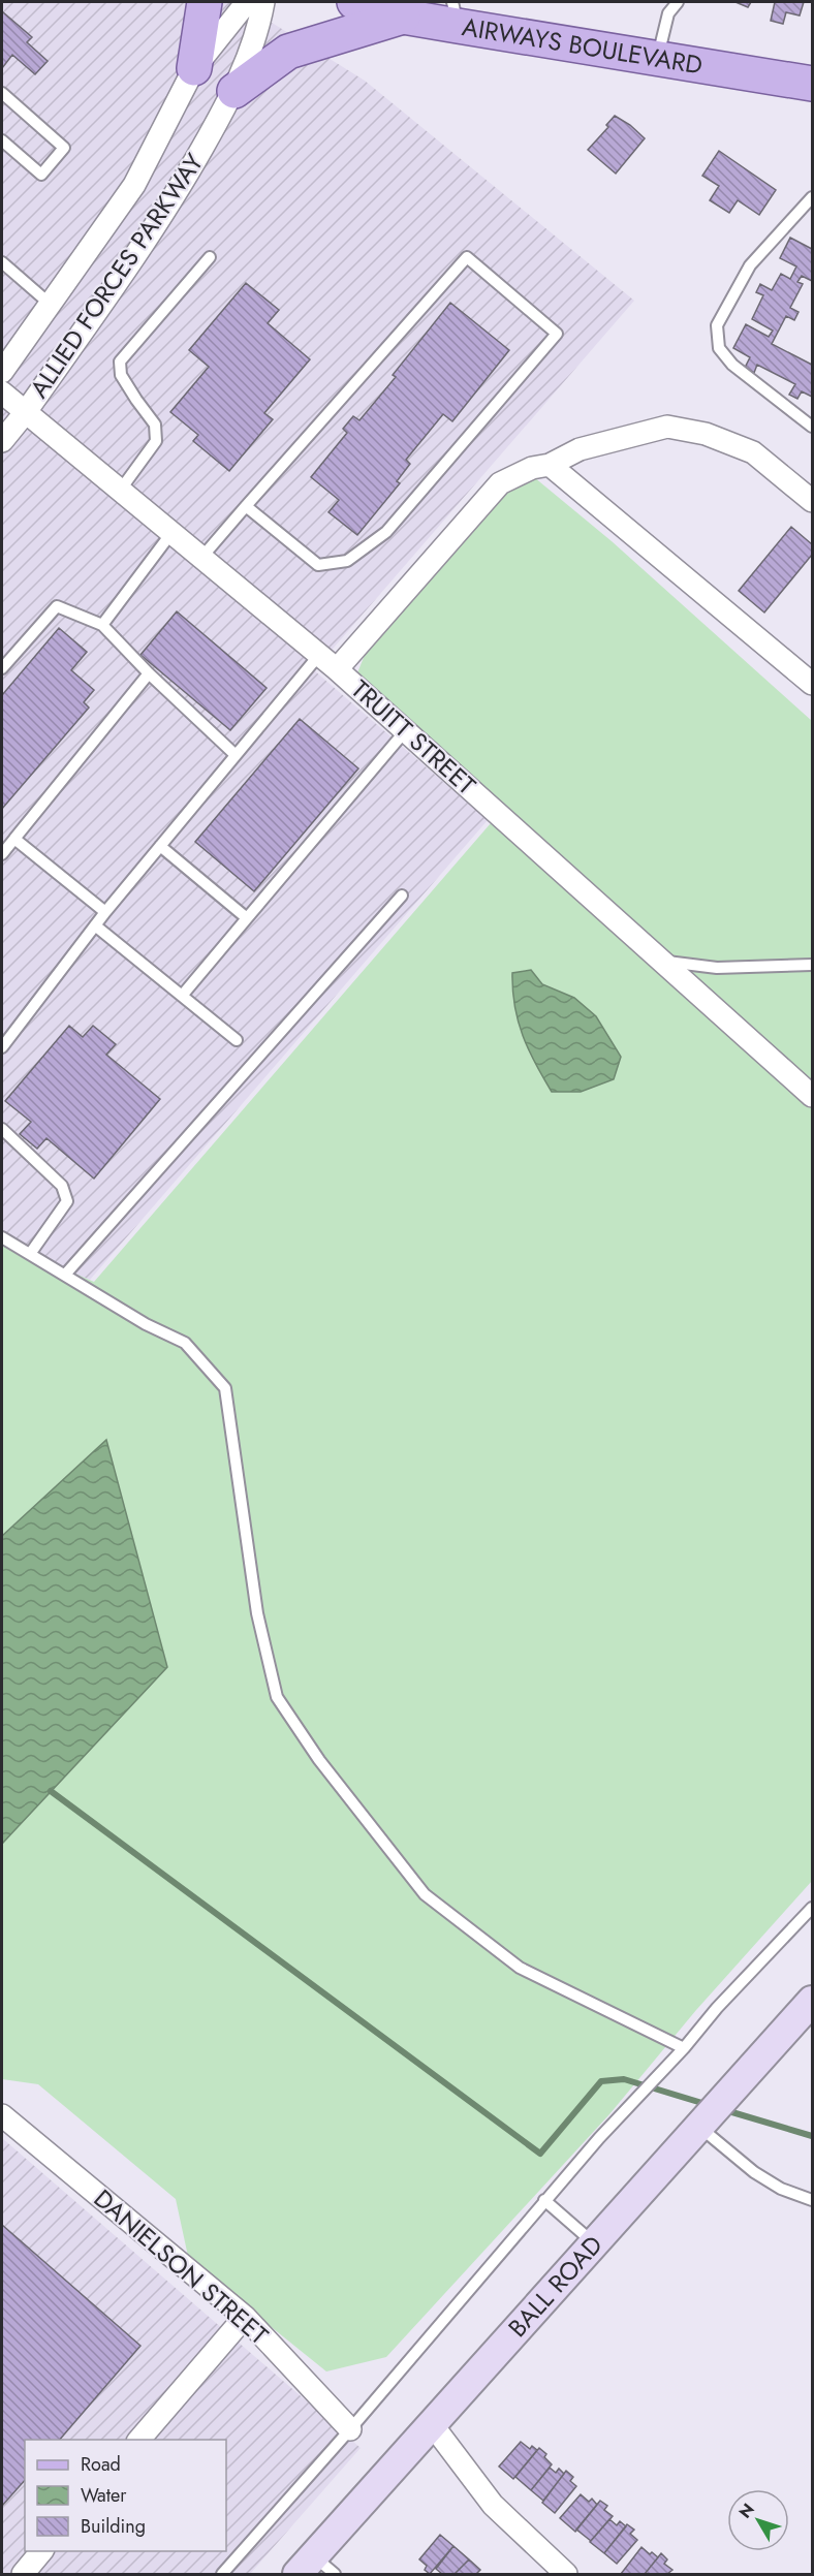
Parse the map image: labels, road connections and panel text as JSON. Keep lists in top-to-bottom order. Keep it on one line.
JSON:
{"streets":{"main road":["AIRWAYS BOULEVARD","BALL ROAD"],"street":["ALLIED FORCES PARKWAY","TRUITT STREET","DANIELSON STREET"]},"crossings":[["ALLIED FORCES PARKWAY","TRUITT STREET"]],"legend":["Road","Water","Building"],"north":"top left"}
